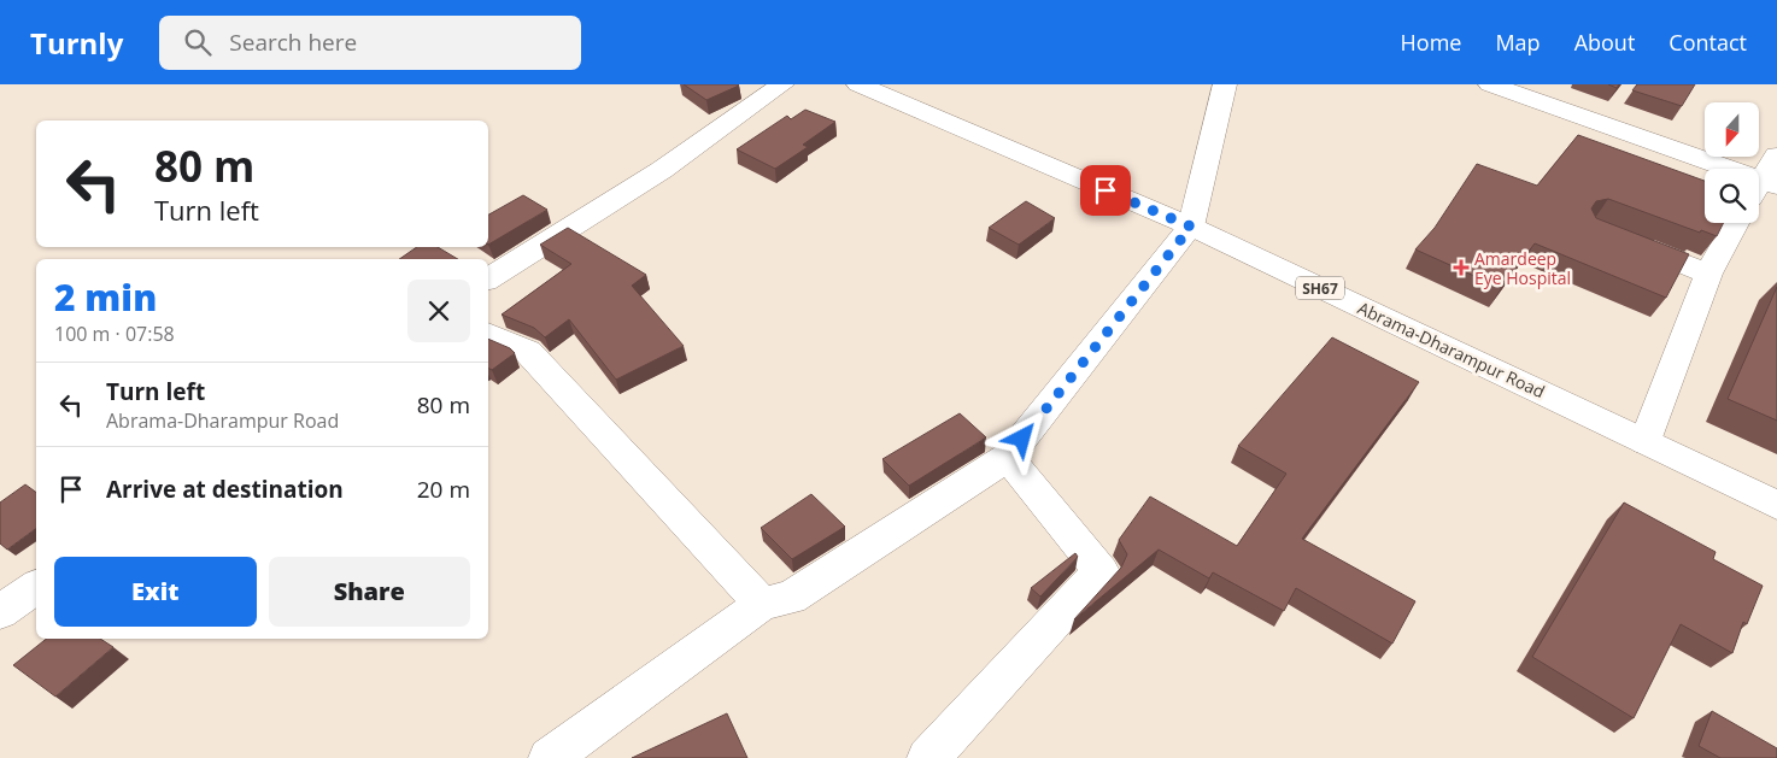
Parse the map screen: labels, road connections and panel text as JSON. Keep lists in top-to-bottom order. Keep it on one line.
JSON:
{"streets":{"street":["SH67","Abrama-Dharampur Road"]},"places":{"health":["Amardeep Eye Hospital"]},"north":"bottom","page":{"header":"Turnly","search":"Search here","nav":["Home","Map","About","Contact"],"turn":["80 m","Turn left"],"heading":["2 min","100 m · 07:58"],"list":[{"name":"Turn left","note":"Abrama-Dharampur Road","value":"80 m"},{"name":"Arrive at destination","value":"20 m"}],"buttons":["Exit","Share"]}}
